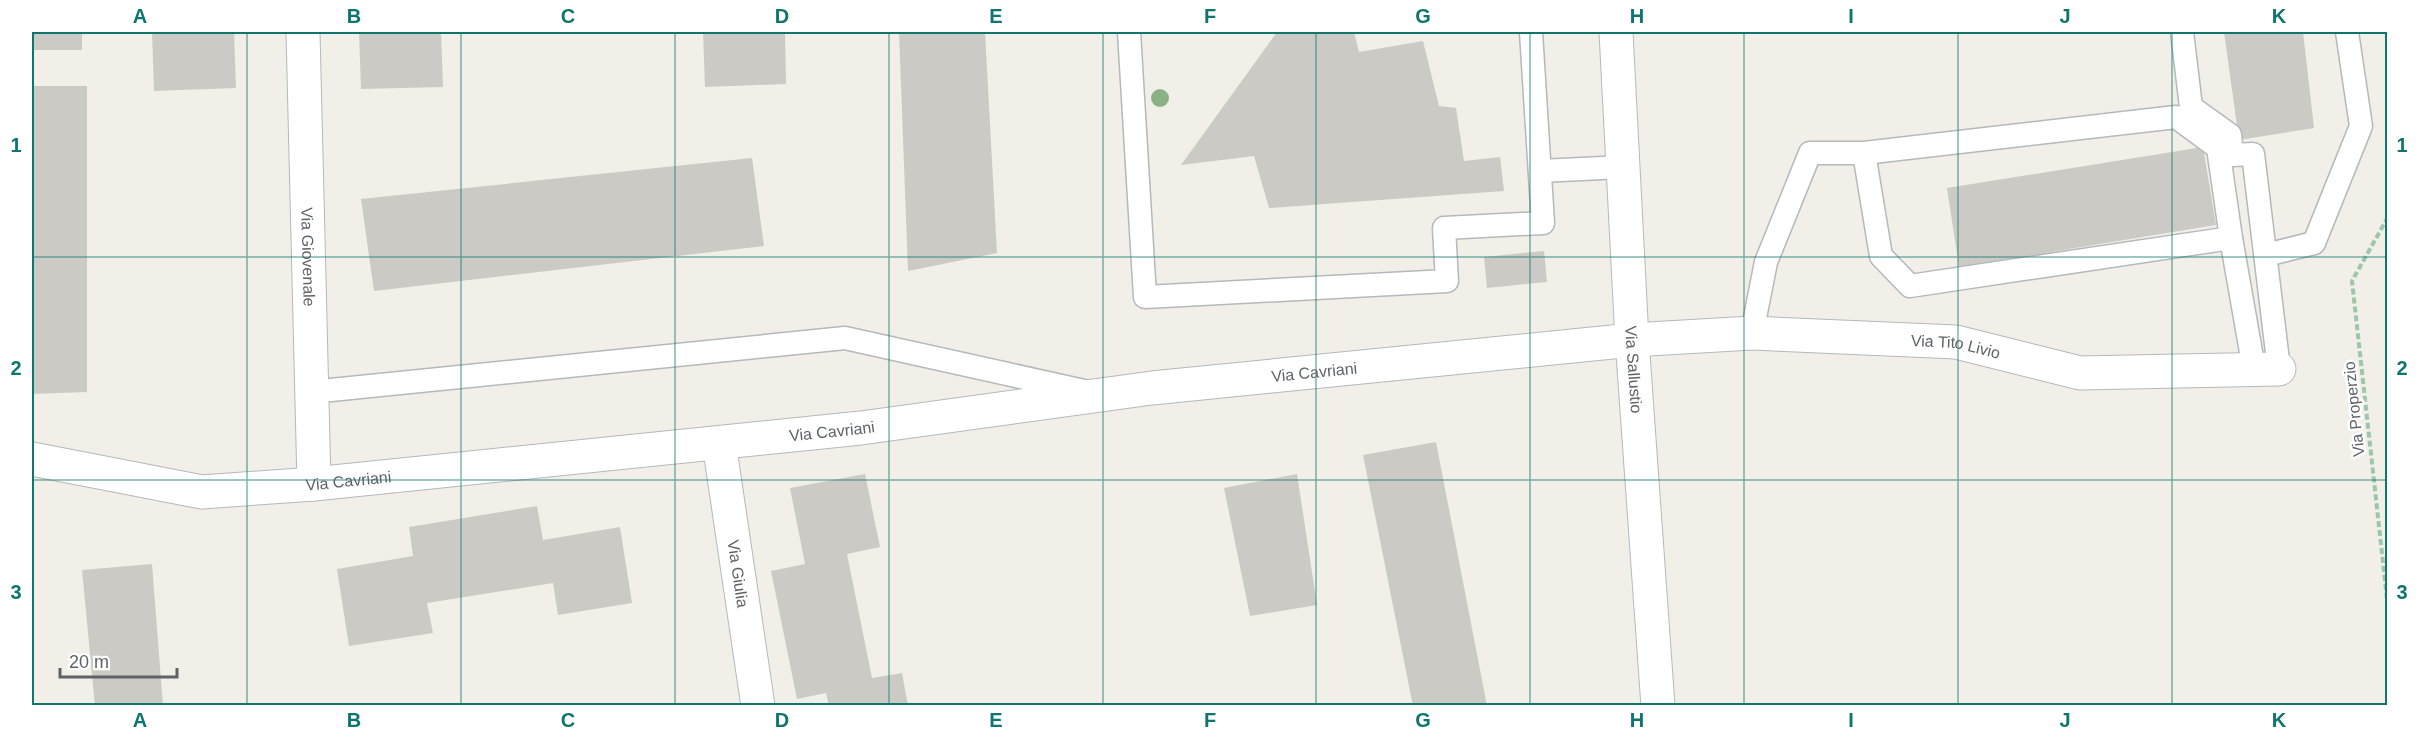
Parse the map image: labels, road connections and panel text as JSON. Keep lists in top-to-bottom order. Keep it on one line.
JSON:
{"streets":{"street":["Via Giovenale","Via Tito Livio","Via Sallustio","Via Cavriani","Via Giulia"],"path":["Via Properzio"]},"crossings":[["Via Giovenale","Via Cavriani"],["Via Tito Livio","Via Sallustio"],["Via Tito Livio","Via Cavriani"],["Via Sallustio","Via Cavriani"],["Via Cavriani","Via Giulia"]],"scale_bar":"20 m","grid":{"columns":["A","B","C","D","E","F","G","H","I","J","K"],"rows":["1","2","3"]}}
